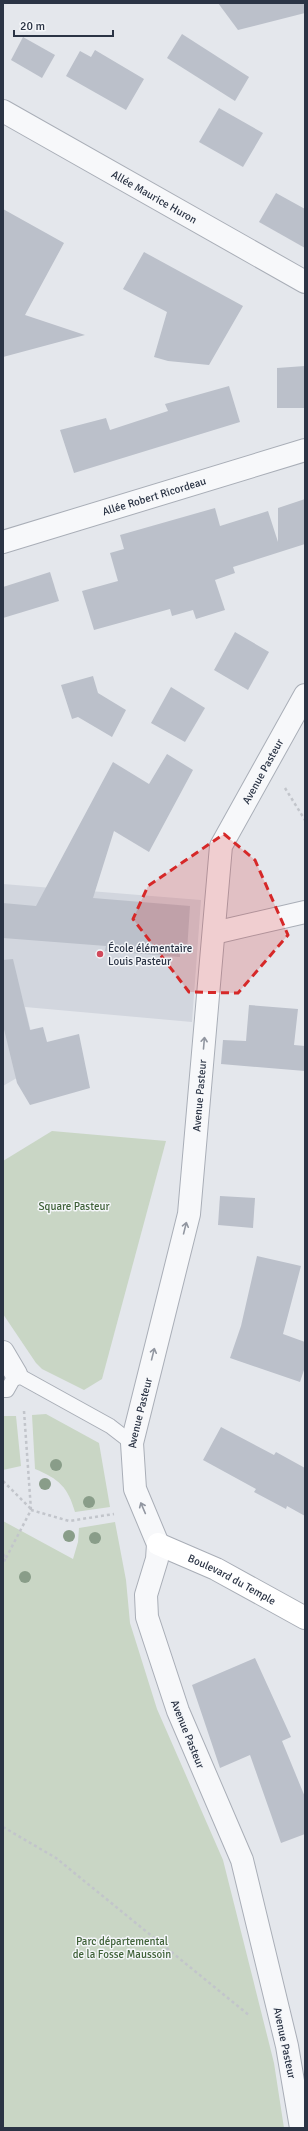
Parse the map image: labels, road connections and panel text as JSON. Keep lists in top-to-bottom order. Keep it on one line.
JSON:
{"streets":{"street":["Allée Maurice Huron","Allée Robert Ricordeau","Avenue Pasteur","Boulevard du Temple"]},"crossings":[["Avenue Pasteur","Boulevard du Temple"]],"one_way":["Avenue Pasteur"],"parks":["Square Pasteur","Parc départemental de la Fosse Maussoin"],"places":["École élémentaire Louis Pasteur"],"scale_bar":"20 m"}
